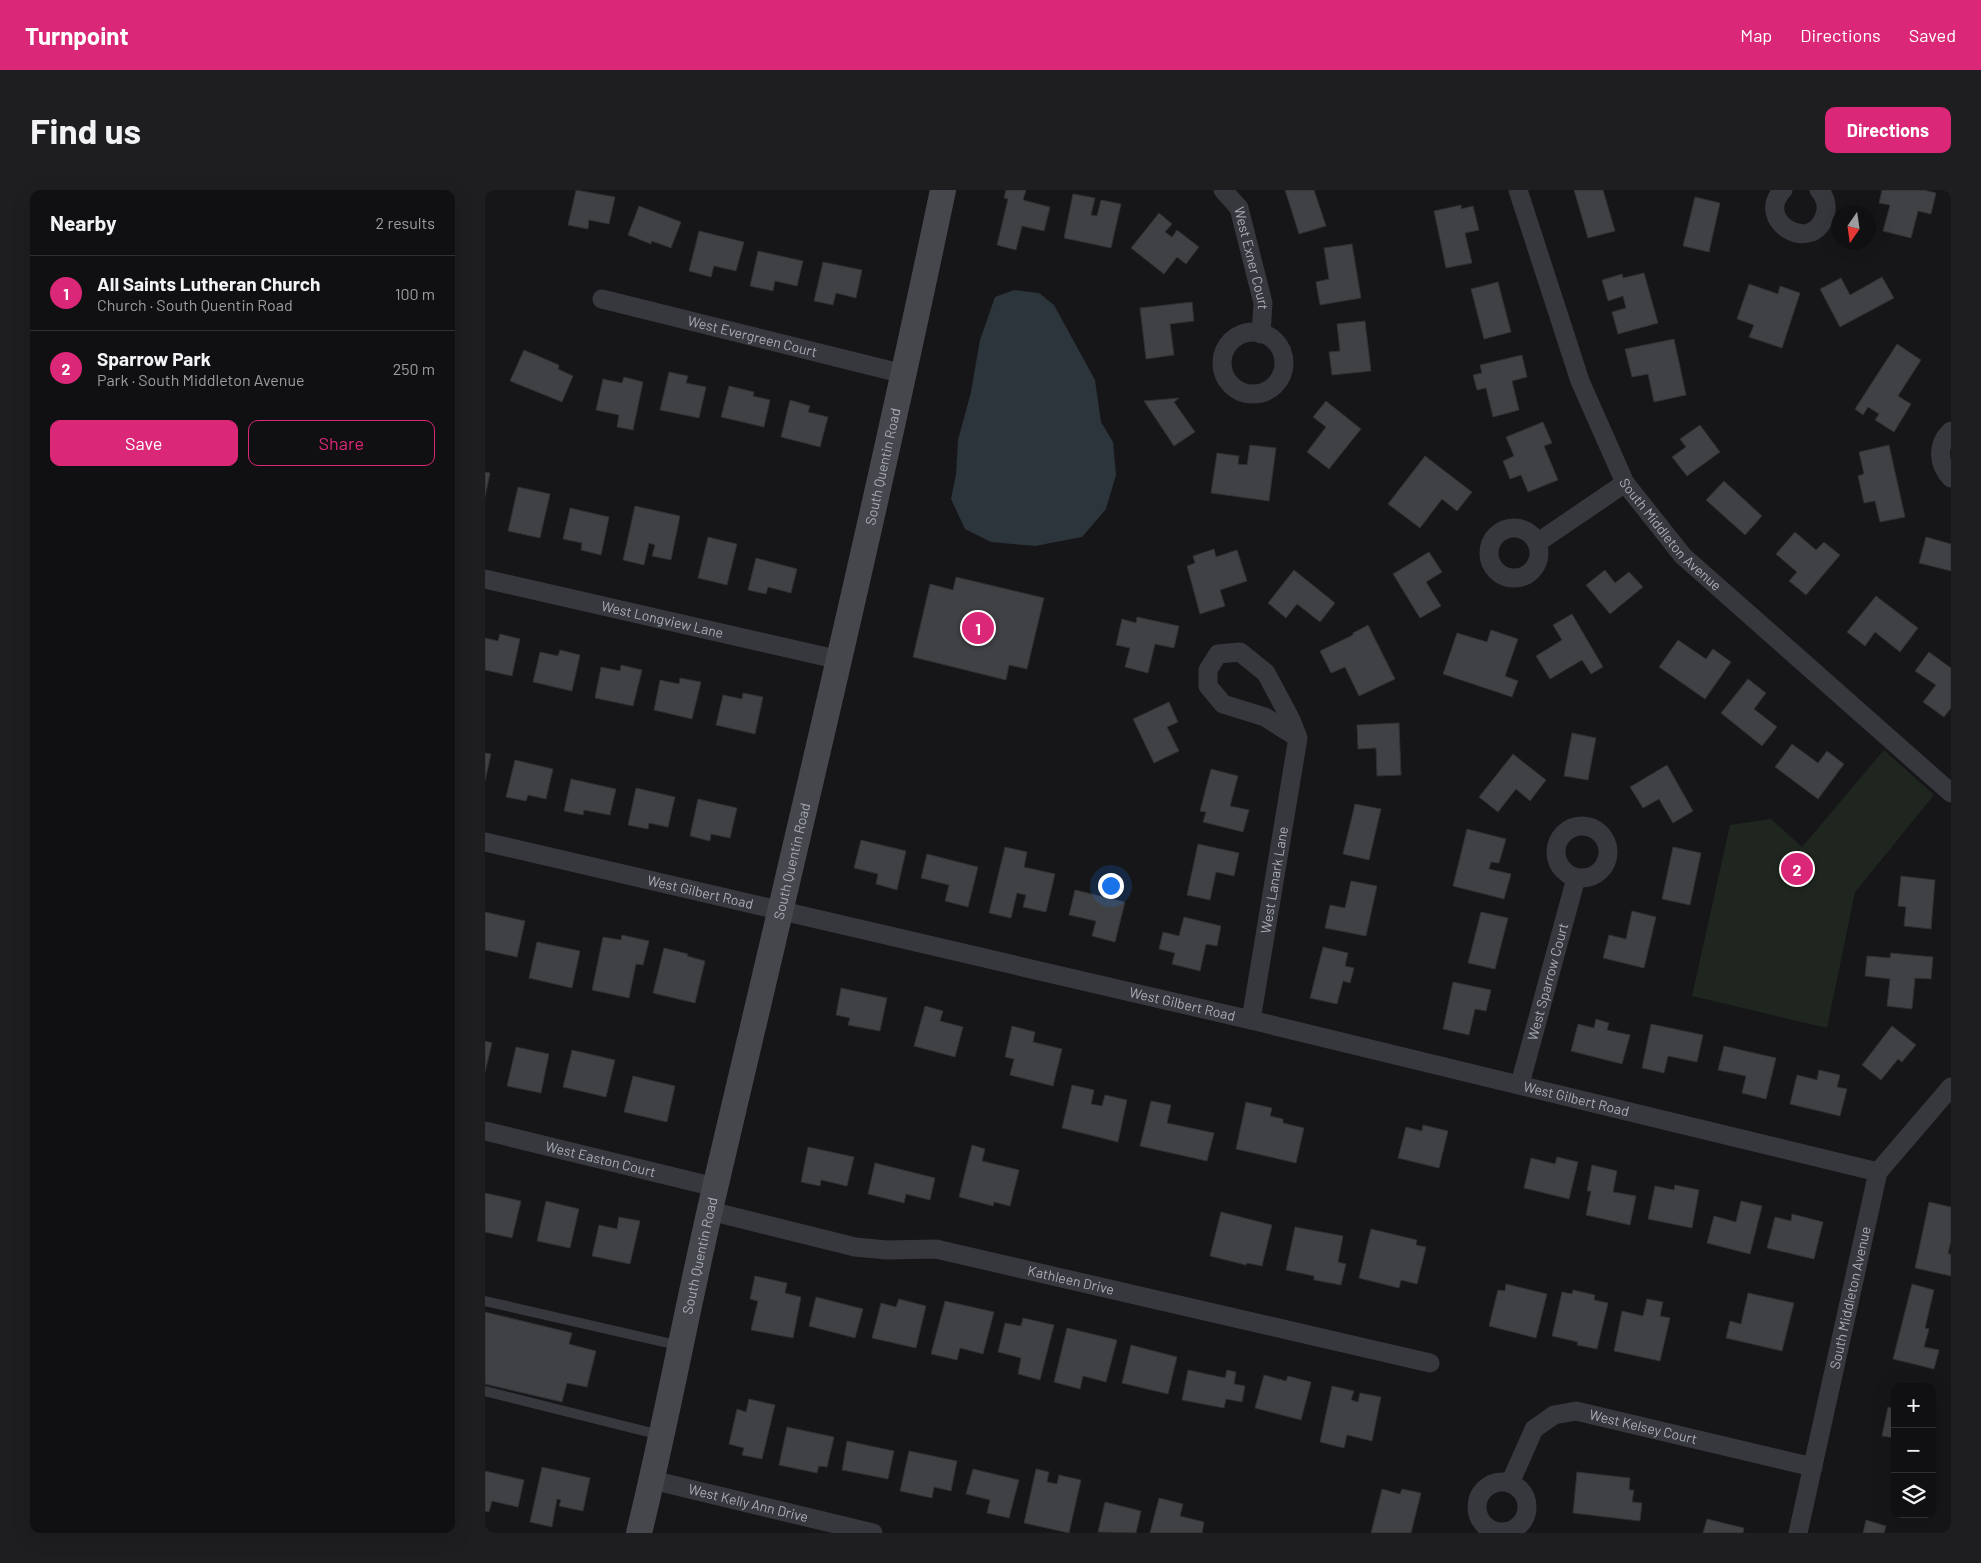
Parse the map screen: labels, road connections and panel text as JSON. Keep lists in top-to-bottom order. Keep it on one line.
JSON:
{"streets":{"main road":["South Quentin Road"],"street":["West Exner Court","West Evergreen Court","South Middleton Avenue","West Longview Lane","West Lanark Lane","West Gilbert Road","West Sparrow Court","West Easton Court","Kathleen Drive","West Kelsey Court","West Kelly Ann Drive"]},"crossings":[["West Evergreen Court","South Quentin Road"],["South Quentin Road","West Longview Lane"],["South Quentin Road","West Gilbert Road"],["South Quentin Road","West Easton Court"],["South Quentin Road","Kathleen Drive"],["South Quentin Road","West Kelly Ann Drive"],["South Middleton Avenue","West Gilbert Road"],["South Middleton Avenue","West Kelsey Court"],["West Lanark Lane","West Gilbert Road"],["West Gilbert Road","West Sparrow Court"],["West Easton Court","Kathleen Drive"]],"north":"bottom","page":{"header":"Turnpoint","nav":["Map","Directions","Saved"],"buttons":["Directions",["Save","Share"]],"title":"Find us","heading":["Nearby","2 results"],"list":[{"mark":"1","name":"All Saints Lutheran Church","note":"Church · South Quentin Road","value":"100 m"},{"mark":"2","name":"Sparrow Park","note":"Park · South Middleton Avenue","value":"250 m"}],"pins":["1","2"],"map_buttons":["+","−"]}}
